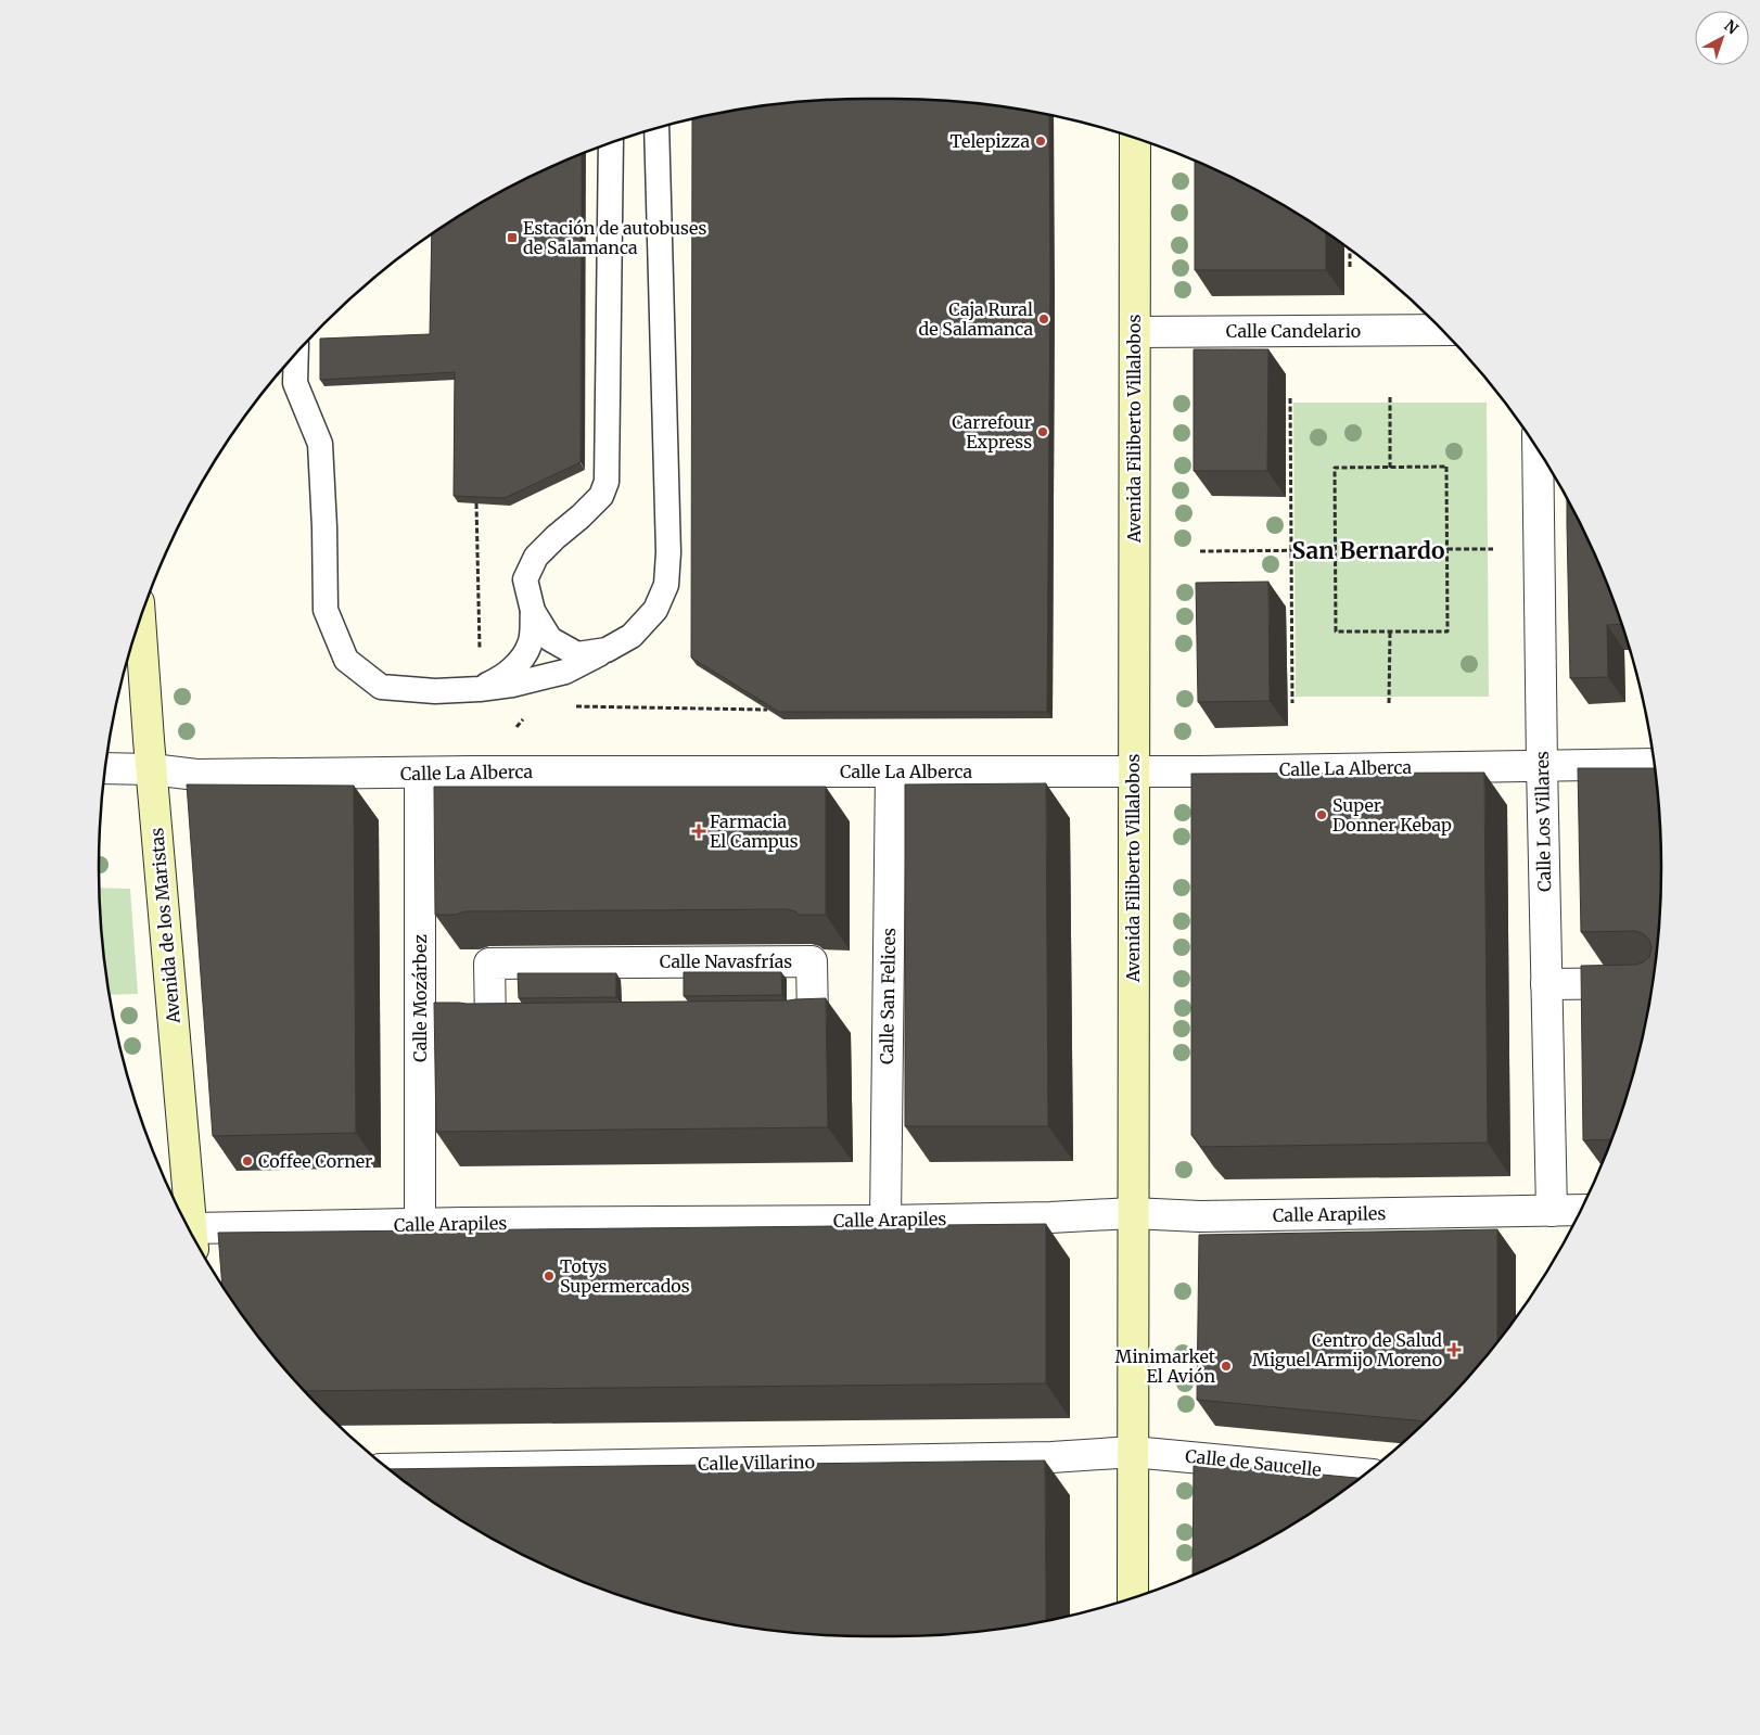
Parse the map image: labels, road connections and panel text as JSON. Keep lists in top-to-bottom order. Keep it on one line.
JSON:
{"streets":{"main road":["Avenida Filiberto Villalobos","Avenida de los Maristas"],"street":["Calle Candelario","Calle La Alberca","Calle Los Villares","Calle Navasfrías","Calle San Felices","Calle Mozárbez","Calle Arapiles","Calle Villarino","Calle de Saucelle"]},"crossings":[["Calle Candelario","Avenida Filiberto Villalobos"],["Avenida Filiberto Villalobos","Calle La Alberca"],["Avenida Filiberto Villalobos","Calle Arapiles"],["Avenida Filiberto Villalobos","Calle Villarino"],["Avenida Filiberto Villalobos","Calle de Saucelle"],["Calle La Alberca","Calle Los Villares"],["Calle La Alberca","Avenida de los Maristas"],["Calle La Alberca","Calle San Felices"],["Calle La Alberca","Calle Mozárbez"],["Calle Los Villares","Calle Arapiles"],["Calle San Felices","Calle Arapiles"],["Calle Mozárbez","Calle Arapiles"],["Calle Villarino","Calle de Saucelle"]],"districts":["San Bernardo"],"places":{"other":["Telepizza","Caja Rural de Salamanca","Carrefour Express","Super Donner Kebap","Coffee Corner","Totys Supermercados","Minimarket El Avión"],"transit":["Estación de autobuses de Salamanca"],"health":["Farmacia El Campus","Centro de Salud Miguel Armijo Moreno"]},"north":"top right"}
